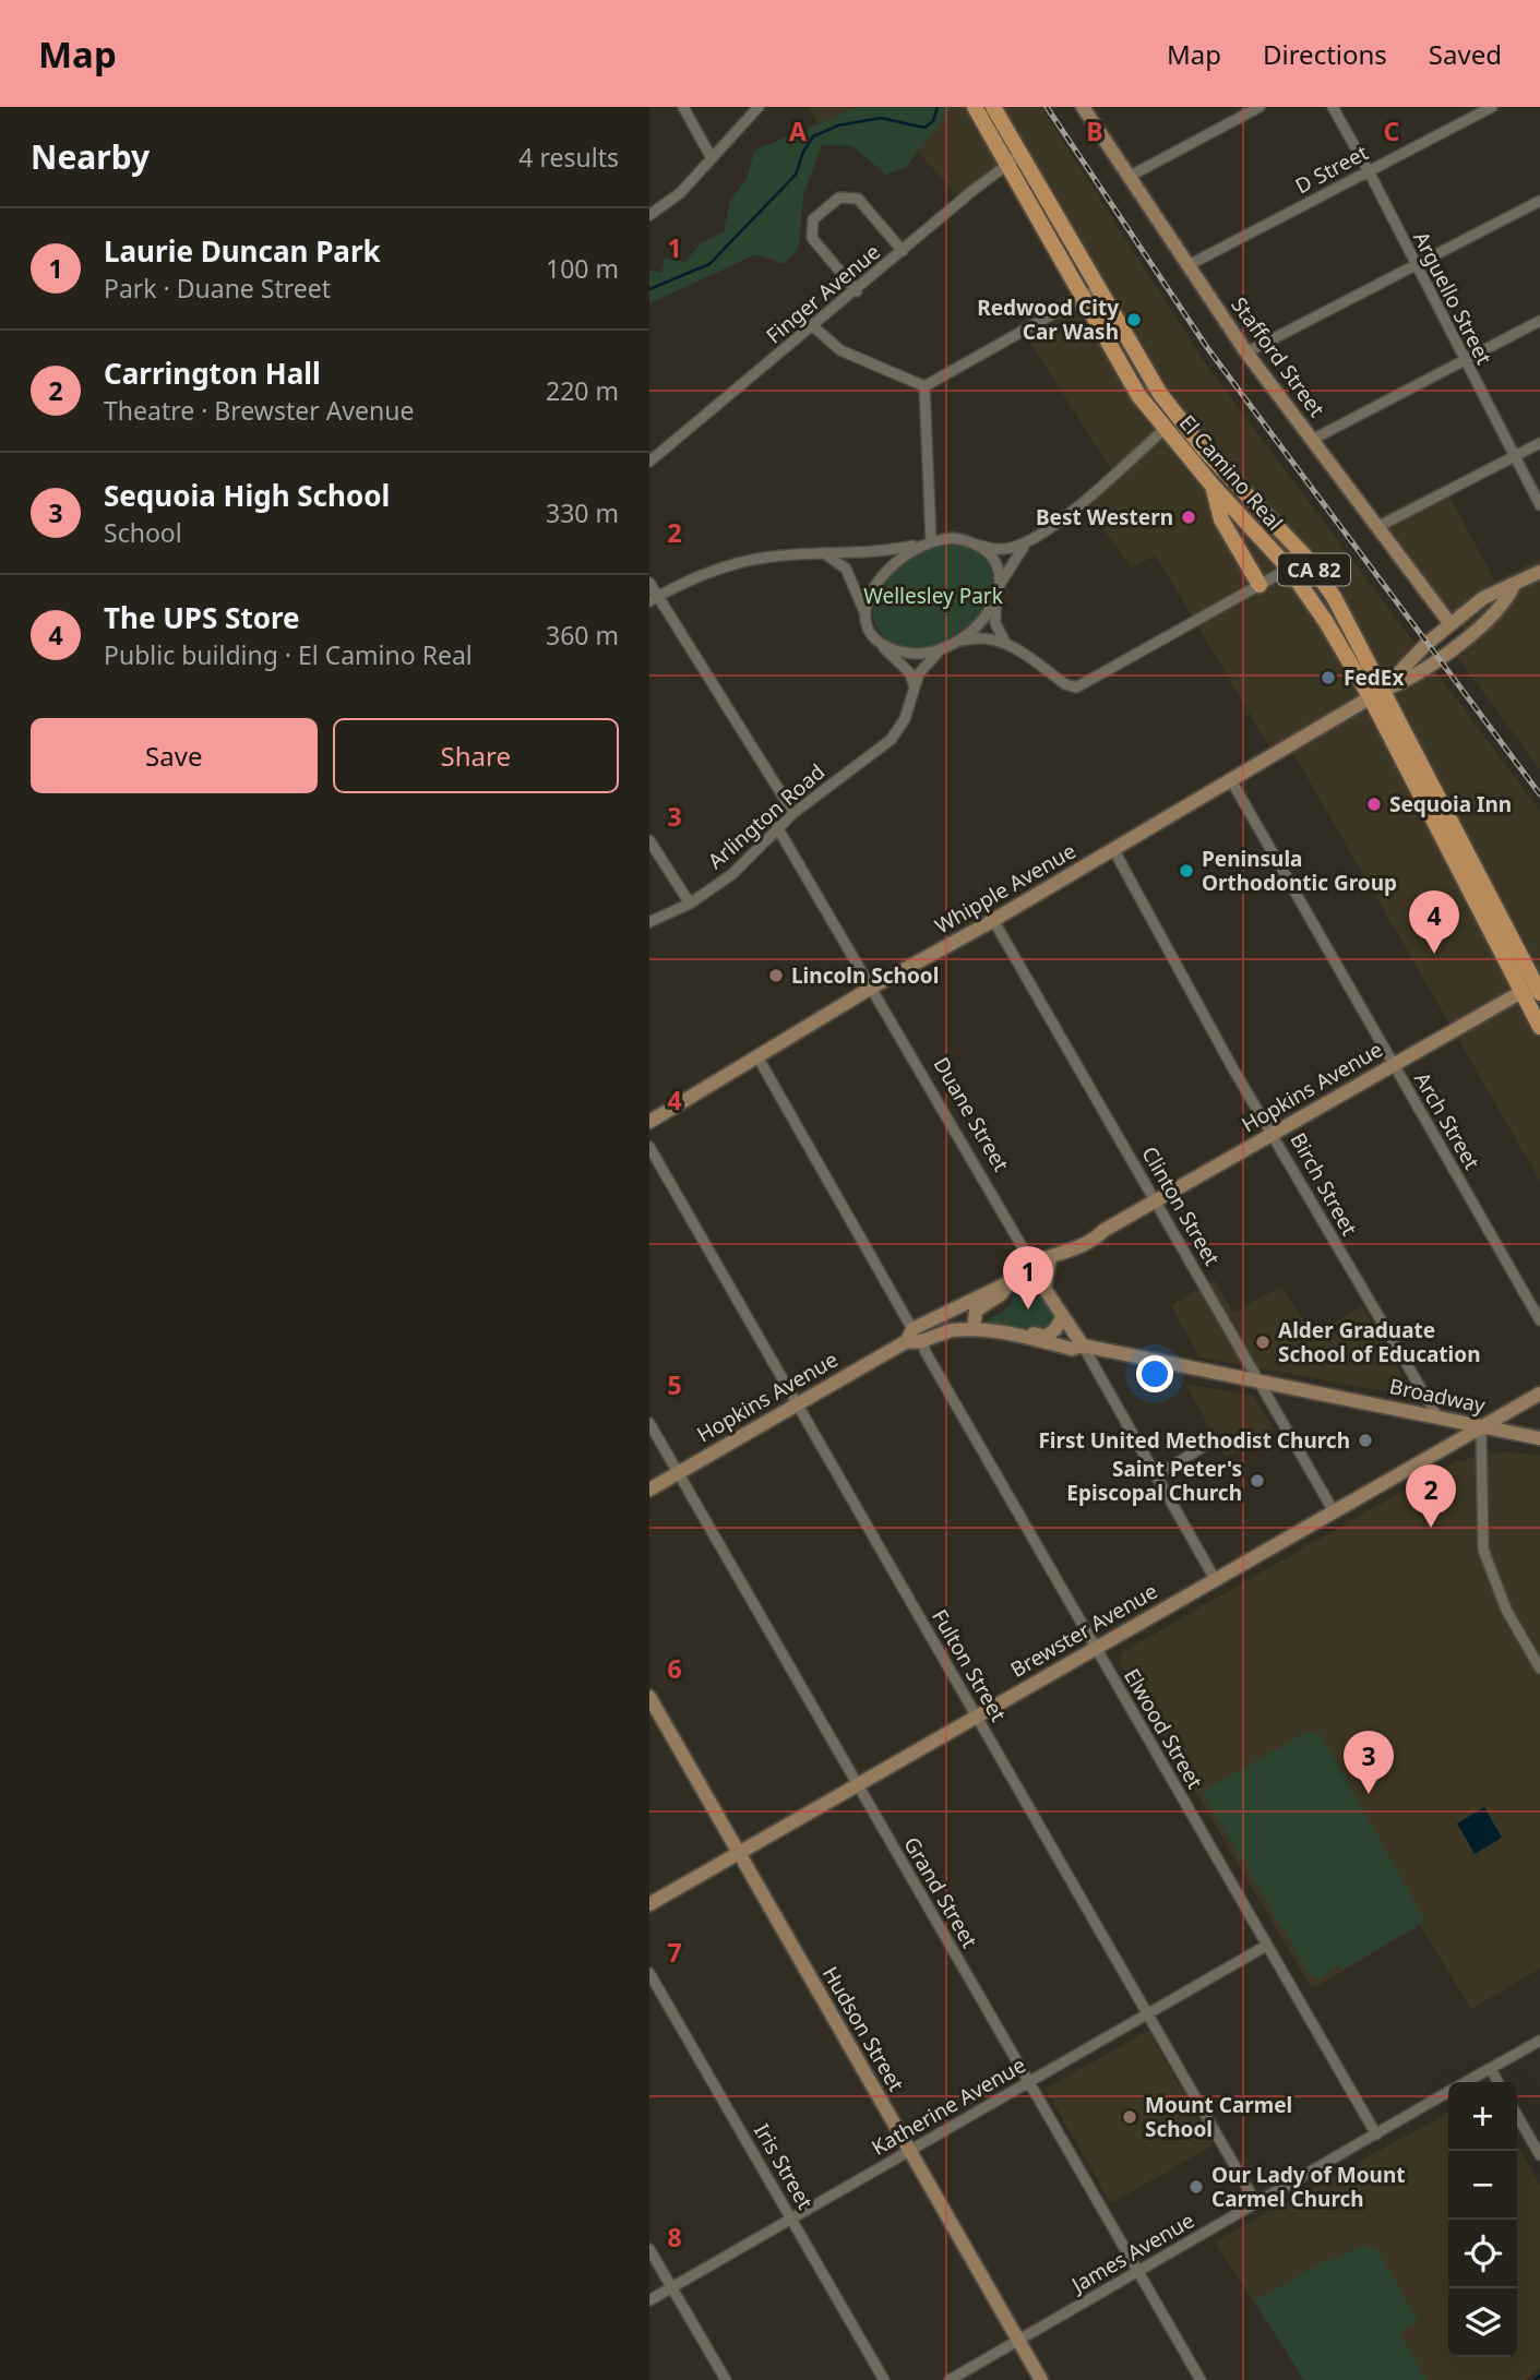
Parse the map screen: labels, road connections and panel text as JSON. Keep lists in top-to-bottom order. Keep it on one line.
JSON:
{"streets":{"main road":["El Camino Real","CA 82"],"street":["D Street","Finger Avenue","Arguello Street","Stafford Street","Arlington Road","Whipple Avenue","Hopkins Avenue","Duane Street","Arch Street","Birch Street","Clinton Street","Broadway","Brewster Avenue","Fulton Street","Elwood Street","Grand Street","Hudson Street","Katherine Avenue","Iris Street","James Avenue"]},"crossings":[["D Street","Arguello Street"],["D Street","Stafford Street"],["Finger Avenue","El Camino Real"],["Stafford Street","Whipple Avenue"],["El Camino Real","Whipple Avenue"],["El Camino Real","Hopkins Avenue"],["Arlington Road","Duane Street"],["Whipple Avenue","Duane Street"],["Whipple Avenue","Arch Street"],["Whipple Avenue","Birch Street"],["Whipple Avenue","Clinton Street"],["Whipple Avenue","Elwood Street"],["Hopkins Avenue","Duane Street"],["Hopkins Avenue","Arch Street"],["Hopkins Avenue","Birch Street"],["Hopkins Avenue","Clinton Street"],["Hopkins Avenue","Broadway"],["Hopkins Avenue","Fulton Street"],["Hopkins Avenue","Elwood Street"],["Hopkins Avenue","Grand Street"],["Birch Street","Broadway"],["Clinton Street","Broadway"],["Clinton Street","Brewster Avenue"],["Broadway","Brewster Avenue"],["Broadway","Elwood Street"],["Brewster Avenue","Fulton Street"],["Brewster Avenue","Elwood Street"],["Brewster Avenue","Grand Street"],["Brewster Avenue","Hudson Street"],["Fulton Street","Katherine Avenue"],["Fulton Street","James Avenue"],["Elwood Street","Katherine Avenue"],["Elwood Street","James Avenue"],["Grand Street","Katherine Avenue"],["Grand Street","James Avenue"],["Hudson Street","Katherine Avenue"],["Hudson Street","James Avenue"],["Katherine Avenue","Iris Street"]],"parks":["Wellesley Park"],"places":["Redwood City Car Wash","Best Western","FedEx","Sequoia Inn","Peninsula Orthodontic Group","Lincoln School","Alder Graduate School of Education","First United Methodist Church","Saint Peter's Episcopal Church","Mount Carmel School","Our Lady of Mount Carmel Church"],"page":{"header":"Map","nav":["Map","Directions","Saved"],"heading":["Nearby","4 results"],"list":[{"mark":"1","name":"Laurie Duncan Park","note":"Park · Duane Street","value":"100 m"},{"mark":"2","name":"Carrington Hall","note":"Theatre · Brewster Avenue","value":"220 m"},{"mark":"3","name":"Sequoia High School","note":"School","value":"330 m"},{"mark":"4","name":"The UPS Store","note":"Public building · El Camino Real","value":"360 m"}],"buttons":["Save","Share"],"pins":["4","1","2","3"],"map_buttons":["+","−"]},"grid":{"columns":["A","B","C"],"rows":["1","2","3","4","5","6","7","8"]}}
